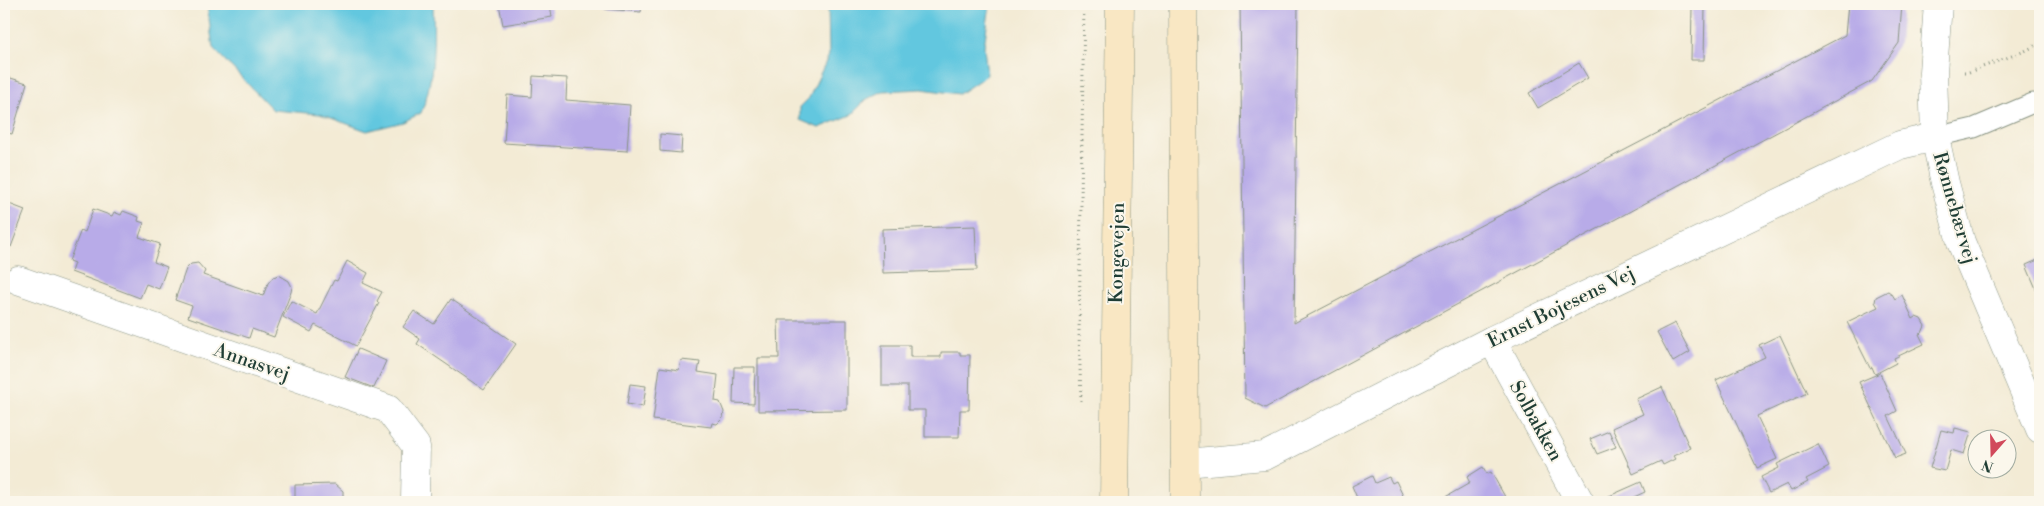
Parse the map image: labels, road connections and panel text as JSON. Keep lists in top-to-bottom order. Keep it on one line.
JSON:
{"streets":{"main road":["Kongevejen"],"street":["Rønnebærvej","Ernst Bojesens Vej","Annasvej","Solbakken"]},"crossings":[["Rønnebærvej","Ernst Bojesens Vej"],["Ernst Bojesens Vej","Solbakken"]],"north":"bottom"}
